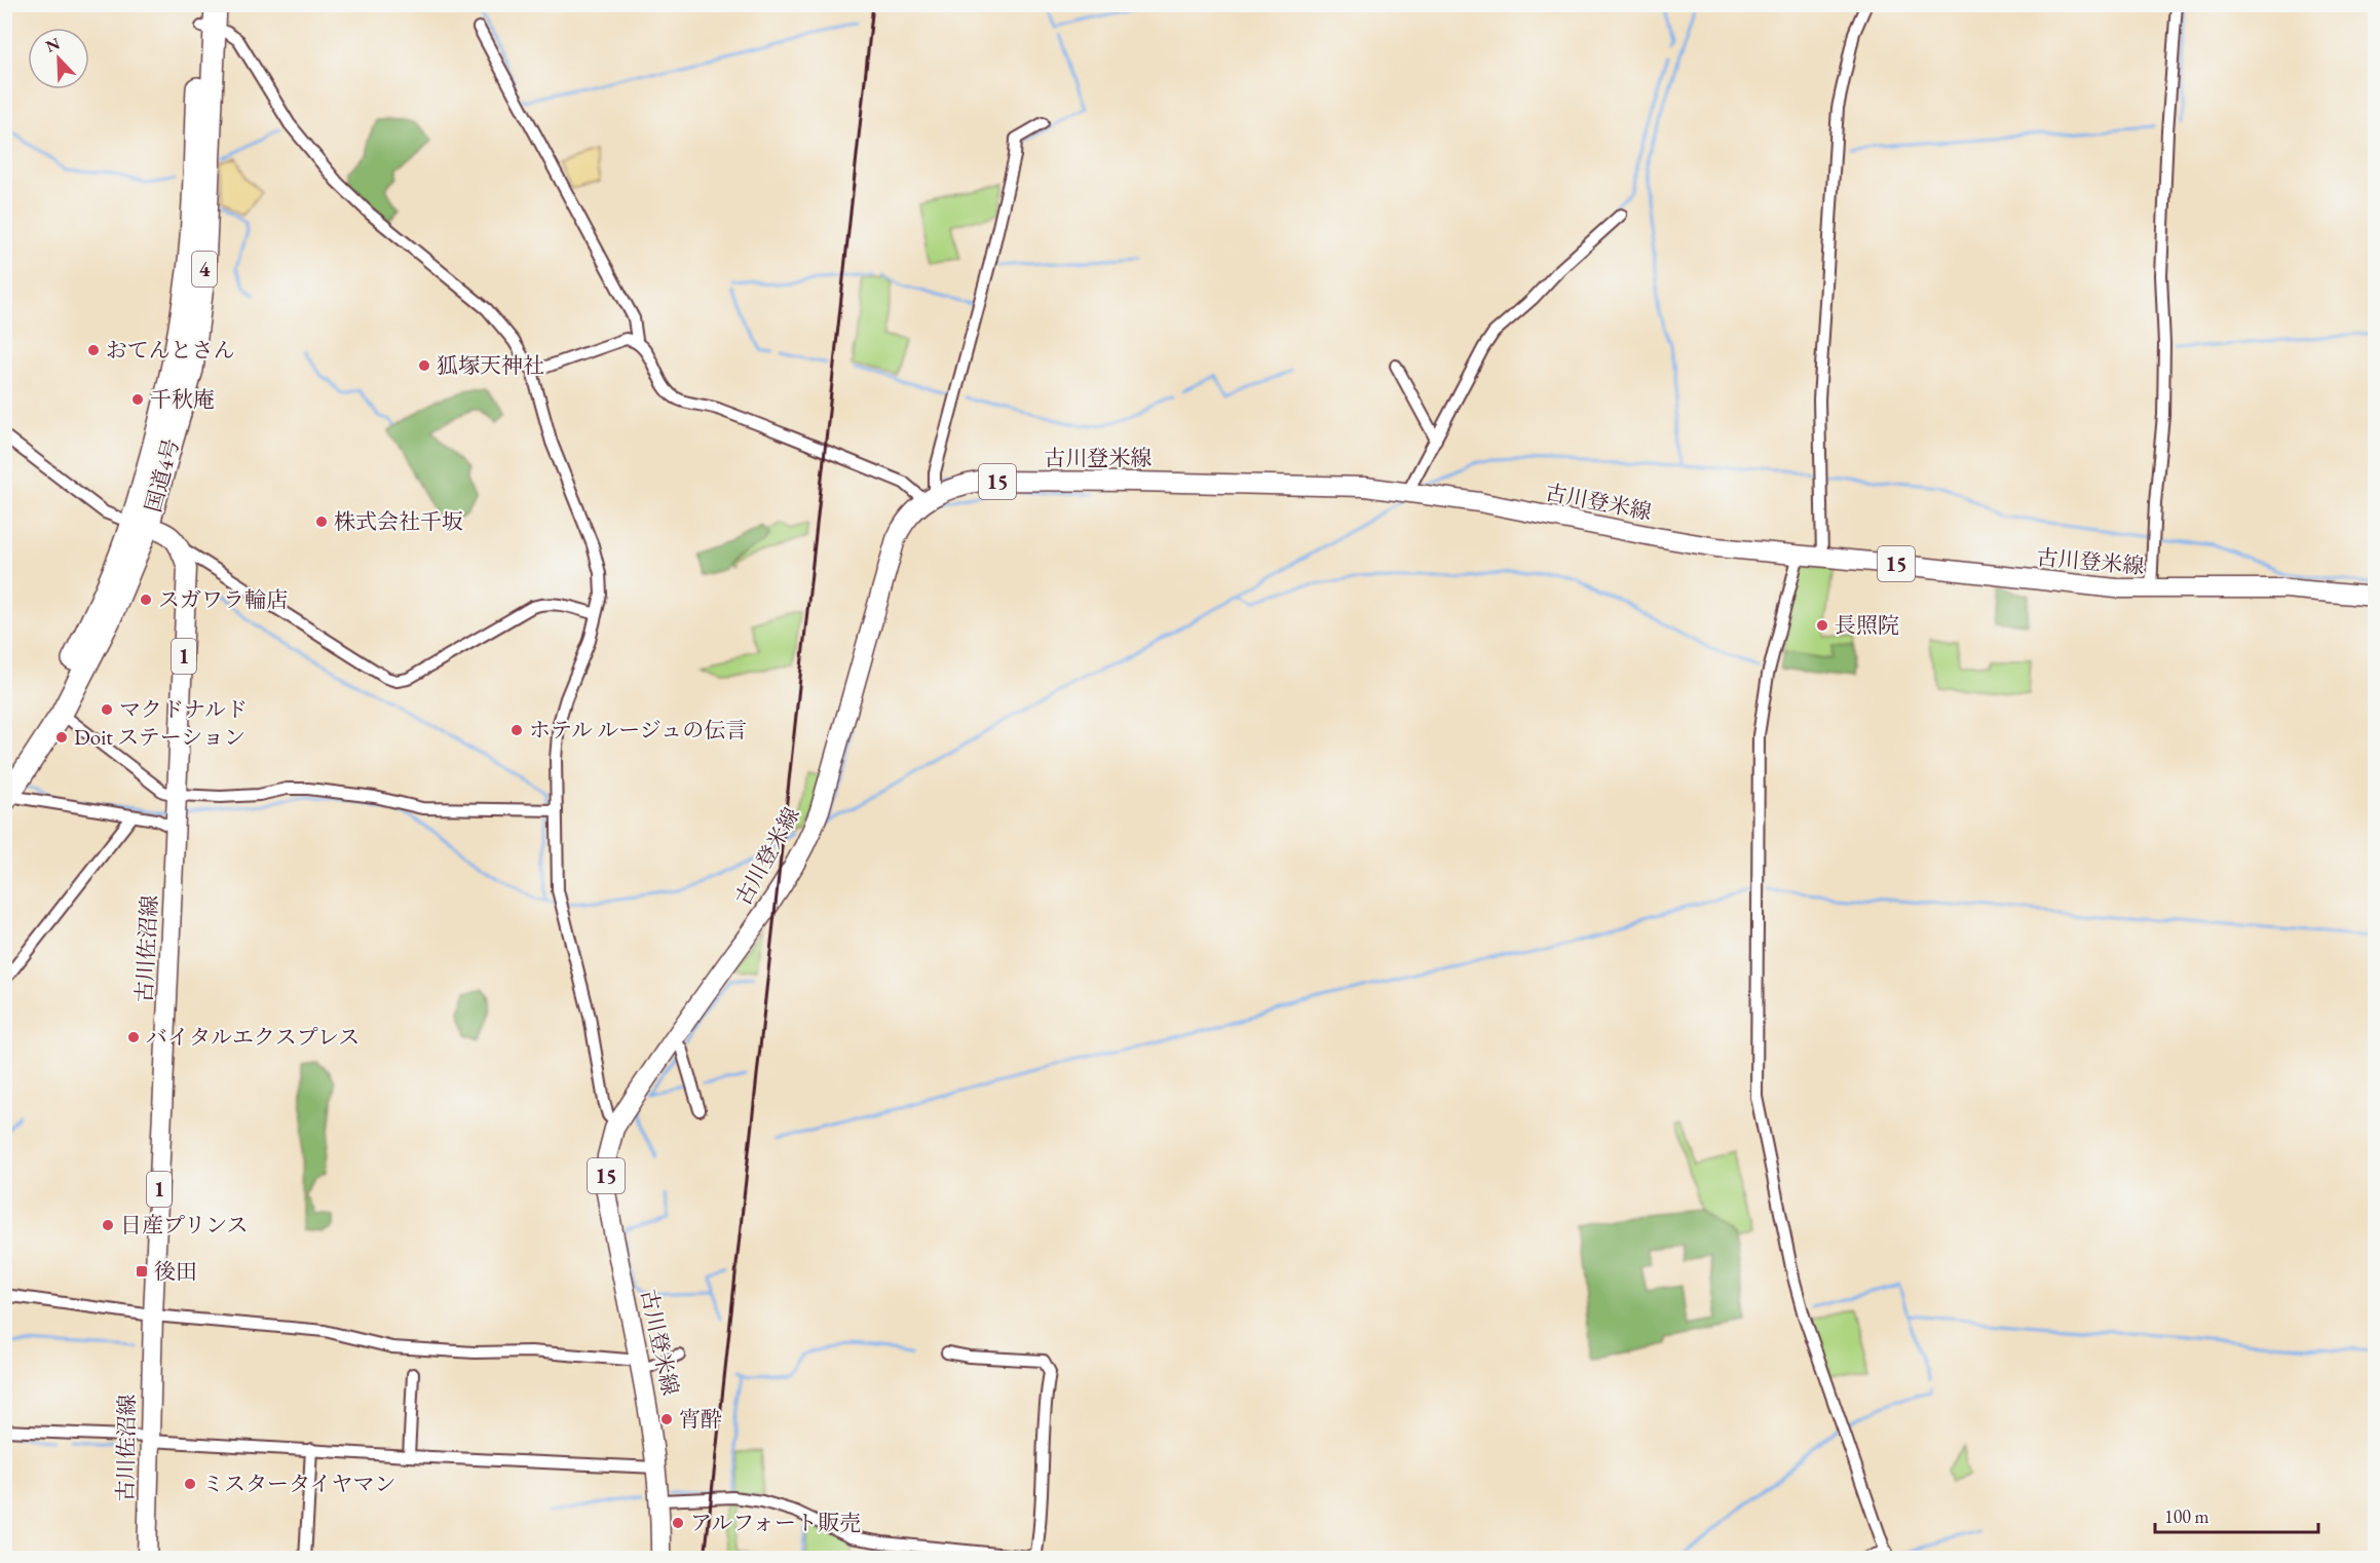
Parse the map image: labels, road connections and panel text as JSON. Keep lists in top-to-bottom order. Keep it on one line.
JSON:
{"streets":{"highway":["4","国道4号"],"main road":["古川登米線","15","1","古川佐沼線"]},"places":{"other":["おてんとさん","狐塚天神社","千秋庵","株式会社千坂","スガワラ輪店","長照院","マクドナルド","ホテル ルージュの伝言","Doit ステーション","バイタルエクスプレス","日産プリンス","宵酔","ミスタータイヤマン","アルフォート販売"],"transit":["後田"]},"scale_bar":"100 m","north":"top left"}
